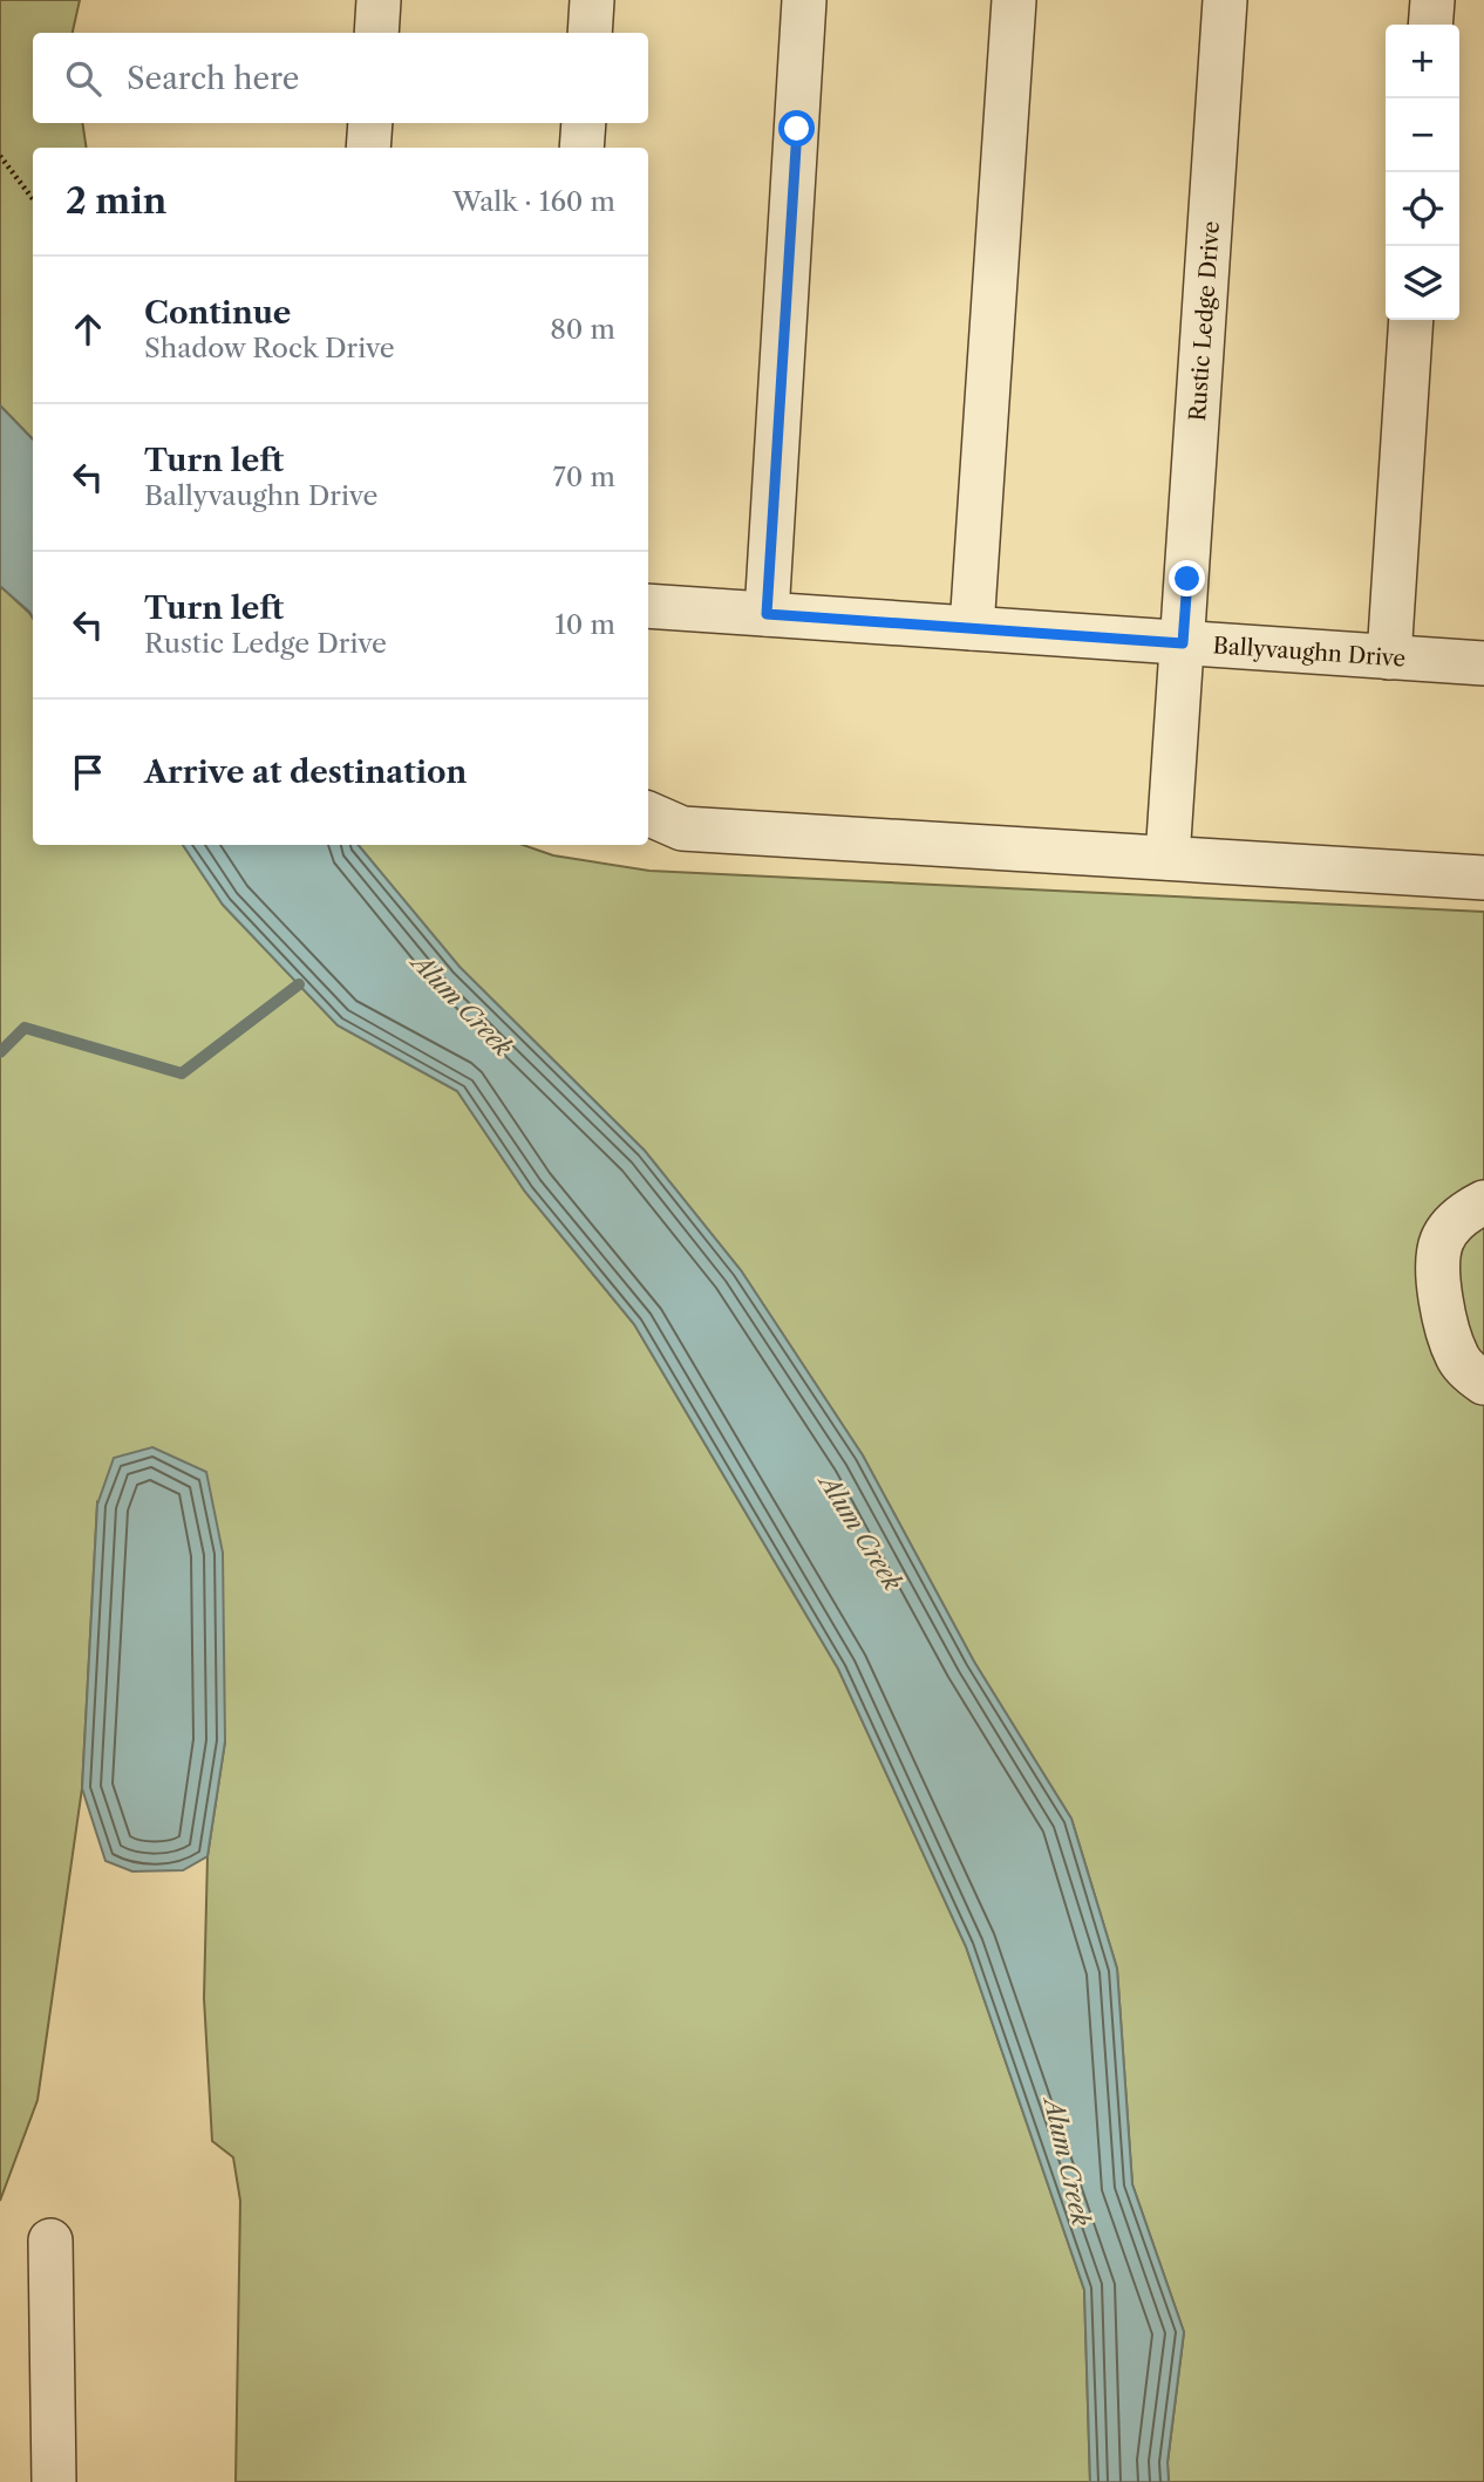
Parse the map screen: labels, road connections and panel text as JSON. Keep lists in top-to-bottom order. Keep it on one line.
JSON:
{"streets":{"street":["Rustic Ledge Drive","Ballyvaughn Drive"]},"crossings":[["Rustic Ledge Drive","Ballyvaughn Drive"]],"water":["Alum Creek"],"page":{"map_buttons":["+","−"],"search":"Search here","heading":["2 min","Walk · 160 m"],"list":[["Continue","Shadow Rock Drive","80 m"],["Turn left","Ballyvaughn Drive","70 m"],["Turn left","Rustic Ledge Drive","10 m"],"Arrive at destination"]}}
